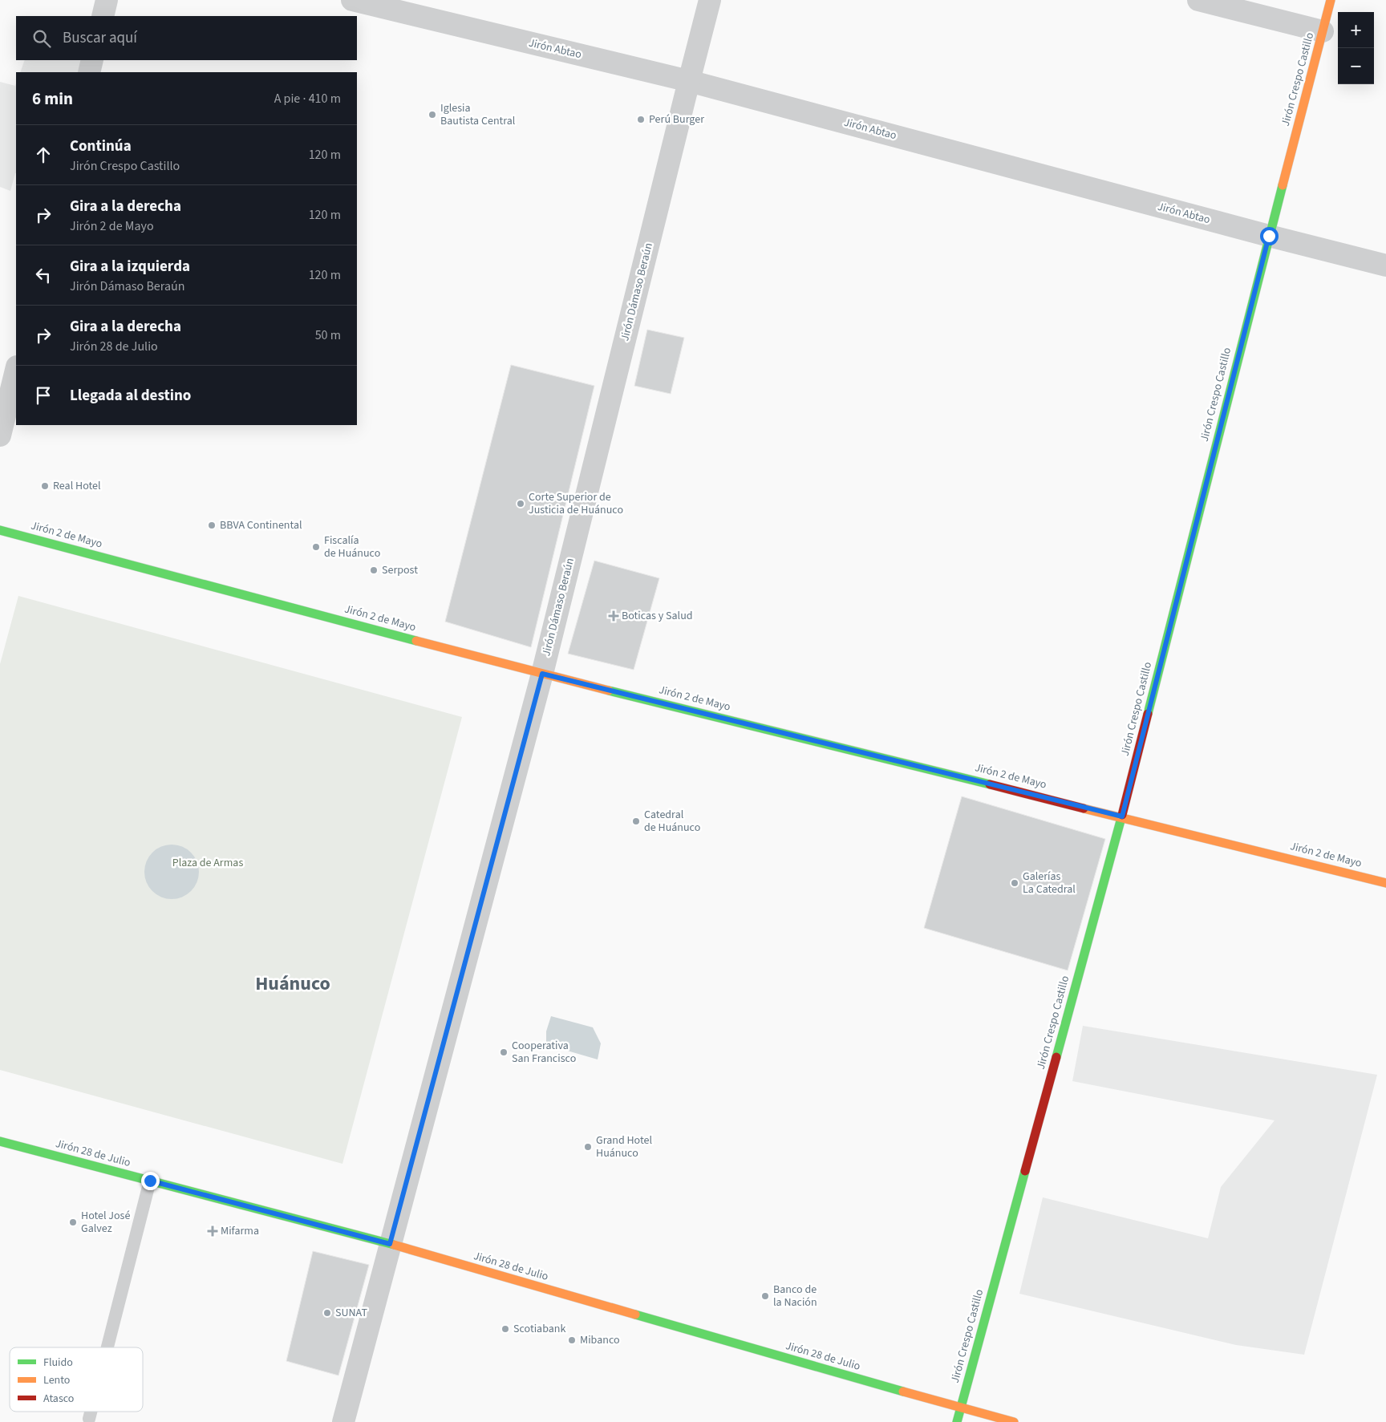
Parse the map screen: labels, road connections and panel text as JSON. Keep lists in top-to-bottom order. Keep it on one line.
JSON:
{"streets":{"street":["Jirón Abtao","Jirón Crespo Castillo","Jirón Dámaso Beraún","Jirón 2 de Mayo","Jirón 28 de Julio"]},"crossings":[["Jirón Abtao","Jirón Crespo Castillo"],["Jirón Abtao","Jirón Dámaso Beraún"],["Jirón Crespo Castillo","Jirón 2 de Mayo"],["Jirón Crespo Castillo","Jirón 28 de Julio"],["Jirón Dámaso Beraún","Jirón 2 de Mayo"],["Jirón Dámaso Beraún","Jirón 28 de Julio"]],"districts":["Huánuco"],"parks":["Plaza de Armas"],"places":{"other":["Iglesia Bautista Central","Perú Burger","Real Hotel","Corte Superior de Justicia de Huánuco","BBVA Continental","Fiscalía de Huánuco","Serpost","Catedral de Huánuco","Galerías La Catedral","Cooperativa San Francisco","Grand Hotel Huánuco","Hotel José Galvez","Banco de la Nación","SUNAT","Scotiabank","Mibanco"],"health":["Boticas y Salud","Mifarma"]},"legend":["Fluido","Lento","Atasco"],"page":{"map_buttons":["+","−"],"search":"Buscar aquí","heading":["6 min","A pie · 410 m"],"list":[["Continúa","Jirón Crespo Castillo","120 m"],["Gira a la derecha","Jirón 2 de Mayo","120 m"],["Gira a la izquierda","Jirón Dámaso Beraún","120 m"],["Gira a la derecha","Jirón 28 de Julio","50 m"],"Llegada al destino"]}}
